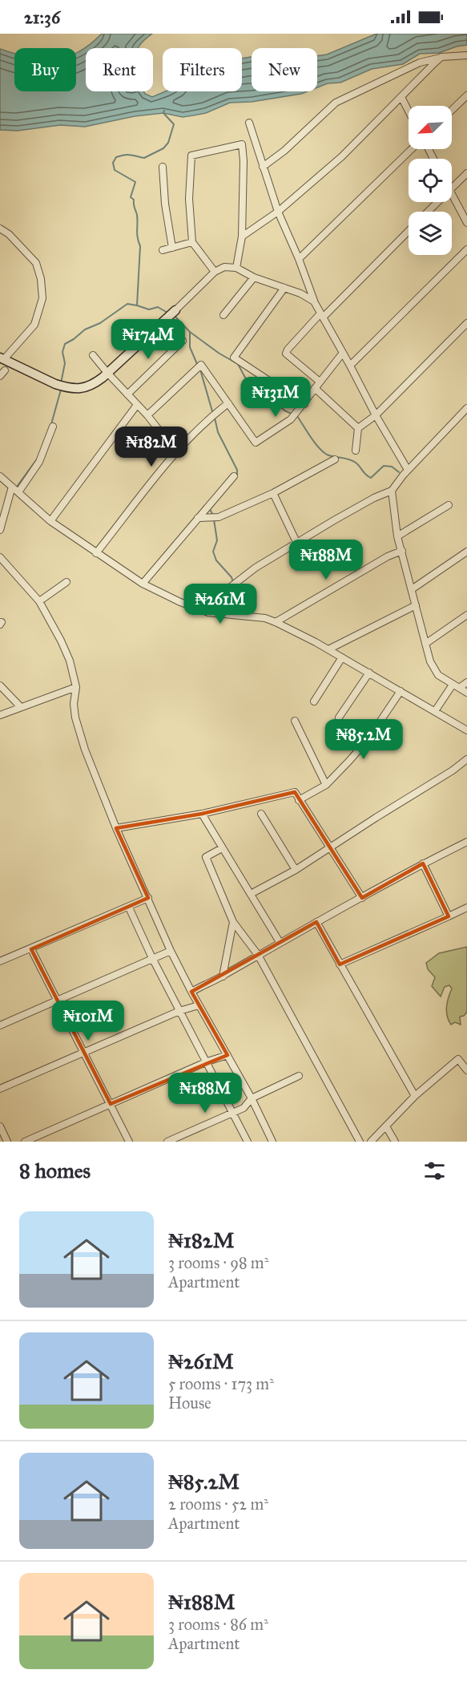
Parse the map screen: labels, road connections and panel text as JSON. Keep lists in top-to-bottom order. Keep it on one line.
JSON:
{"north":"bottom left","page":{"status":"21:36","chip":["Buy","Rent","Filters","New"],"price":["₦174M","₦131M","₦182M","₦188M","₦261M","₦85.2M","₦101M","₦188M"],"heading":"8 homes","list":[{"name":"₦182M","note":"3 rooms · 98 m² · Apartment"},{"name":"₦261M","note":"5 rooms · 173 m² · House"},{"name":"₦85.2M","note":"2 rooms · 52 m² · Apartment"},{"name":"₦188M","note":"3 rooms · 86 m² · Apartment"}]}}
